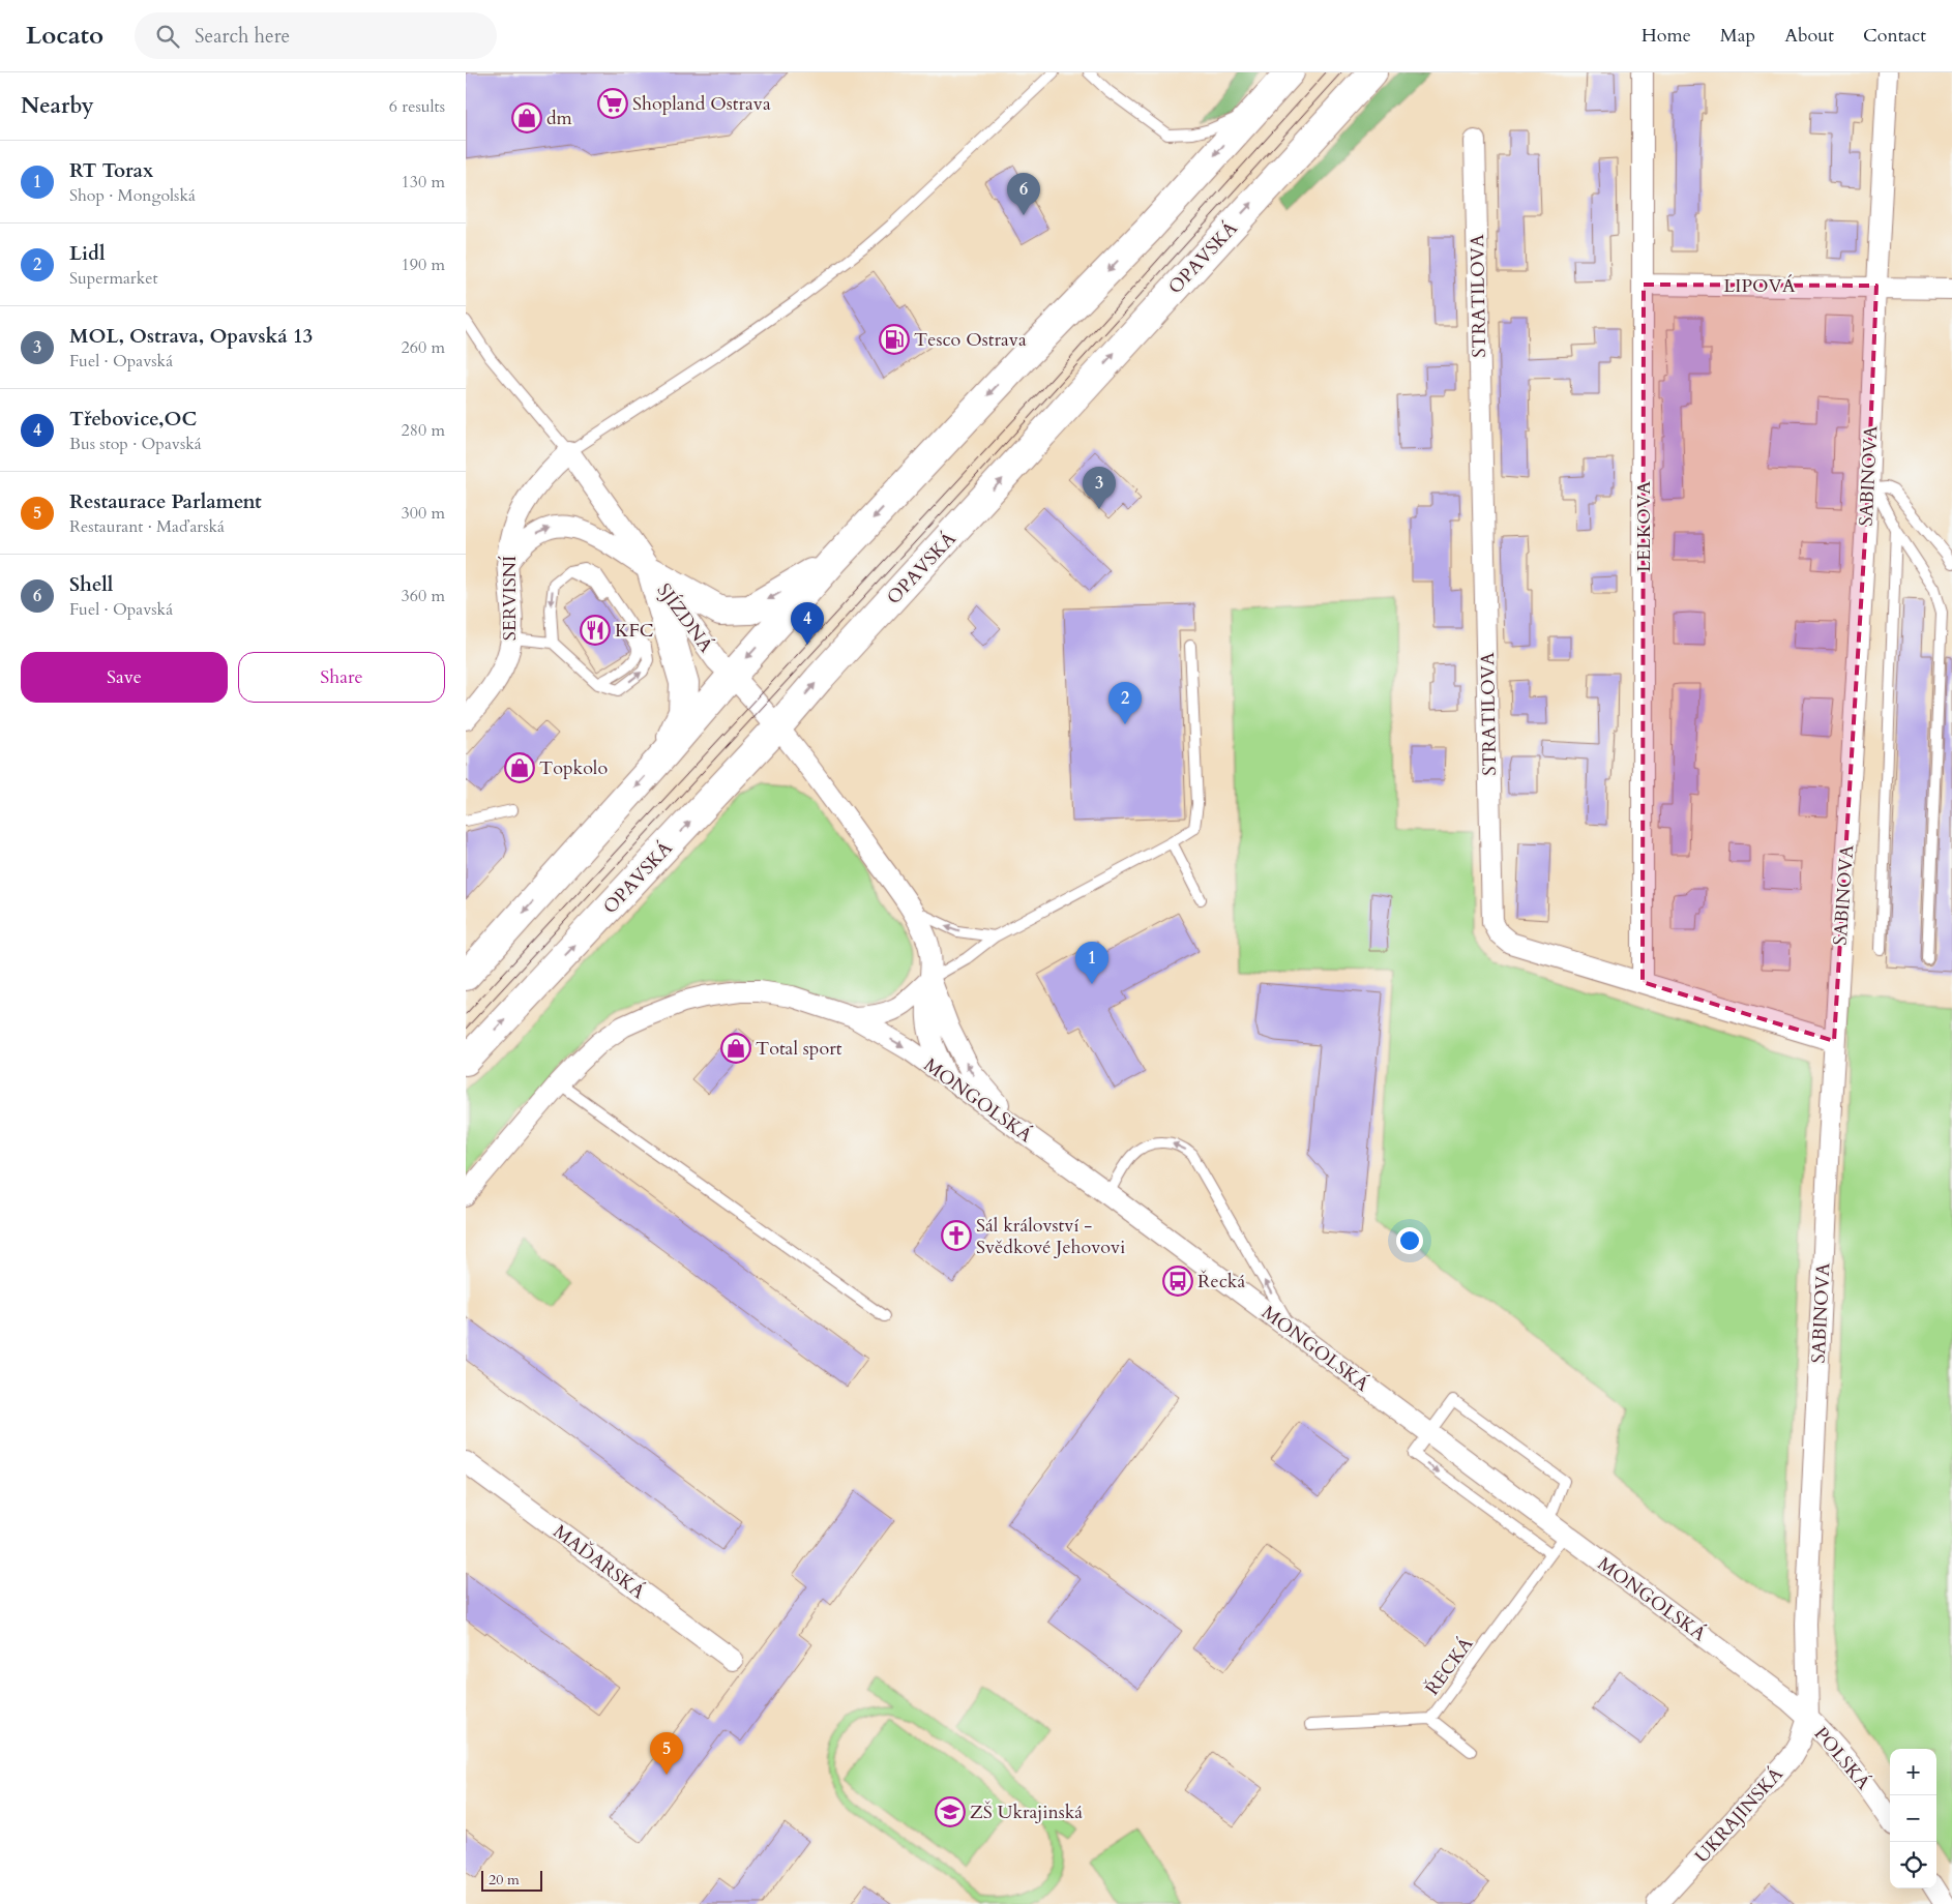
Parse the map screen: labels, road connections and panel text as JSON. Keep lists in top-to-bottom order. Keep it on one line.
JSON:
{"streets":{"main road":["OPAVSKÁ"],"street":["LIPOVÁ","STRATILOVA","SABINOVA","LELKOVA","SERVISNÍ","SJÍZDNÁ","MONGOLSKÁ","MAĎARSKÁ","POLSKÁ","UKRAJINSKÁ"],"lane":["ŘECKÁ"]},"crossings":[["OPAVSKÁ","SJÍZDNÁ"],["LIPOVÁ","SABINOVA"],["LIPOVÁ","LELKOVA"],["STRATILOVA","SABINOVA"],["STRATILOVA","LELKOVA"],["SABINOVA","MONGOLSKÁ"],["SABINOVA","POLSKÁ"],["SABINOVA","UKRAJINSKÁ"],["SERVISNÍ","SJÍZDNÁ"],["MONGOLSKÁ","ŘECKÁ"],["MONGOLSKÁ","POLSKÁ"],["MONGOLSKÁ","UKRAJINSKÁ"],["POLSKÁ","UKRAJINSKÁ"]],"places":{"supermarket":["Shopland Ostrava"],"shop":["dm","Topkolo","Total sport"],"fuel station":["Tesco Ostrava"],"restaurant":["KFC"],"church":["Sál království - Svědkové Jehovovi"],"bus stop":["Řecká"],"school or university":["ZŠ Ukrajinská"]},"scale_bar":"20 m","page":{"header":"Locato","search":"Search here","nav":["Home","Map","About","Contact"],"heading":["Nearby","6 results"],"list":[{"mark":"1","name":"RT Torax","note":"Shop · Mongolská","value":"130 m"},{"mark":"2","name":"Lidl","note":"Supermarket","value":"190 m"},{"mark":"3","name":"MOL, Ostrava, Opavská 13","note":"Fuel · Opavská","value":"260 m"},{"mark":"4","name":"Třebovice,OC","note":"Bus stop · Opavská","value":"280 m"},{"mark":"5","name":"Restaurace Parlament","note":"Restaurant · Maďarská","value":"300 m"},{"mark":"6","name":"Shell","note":"Fuel · Opavská","value":"360 m"}],"pins":["6","3","4","2","1","5"],"buttons":["Save","Share"],"map_buttons":["+","−"],"scale":"20 m"}}
